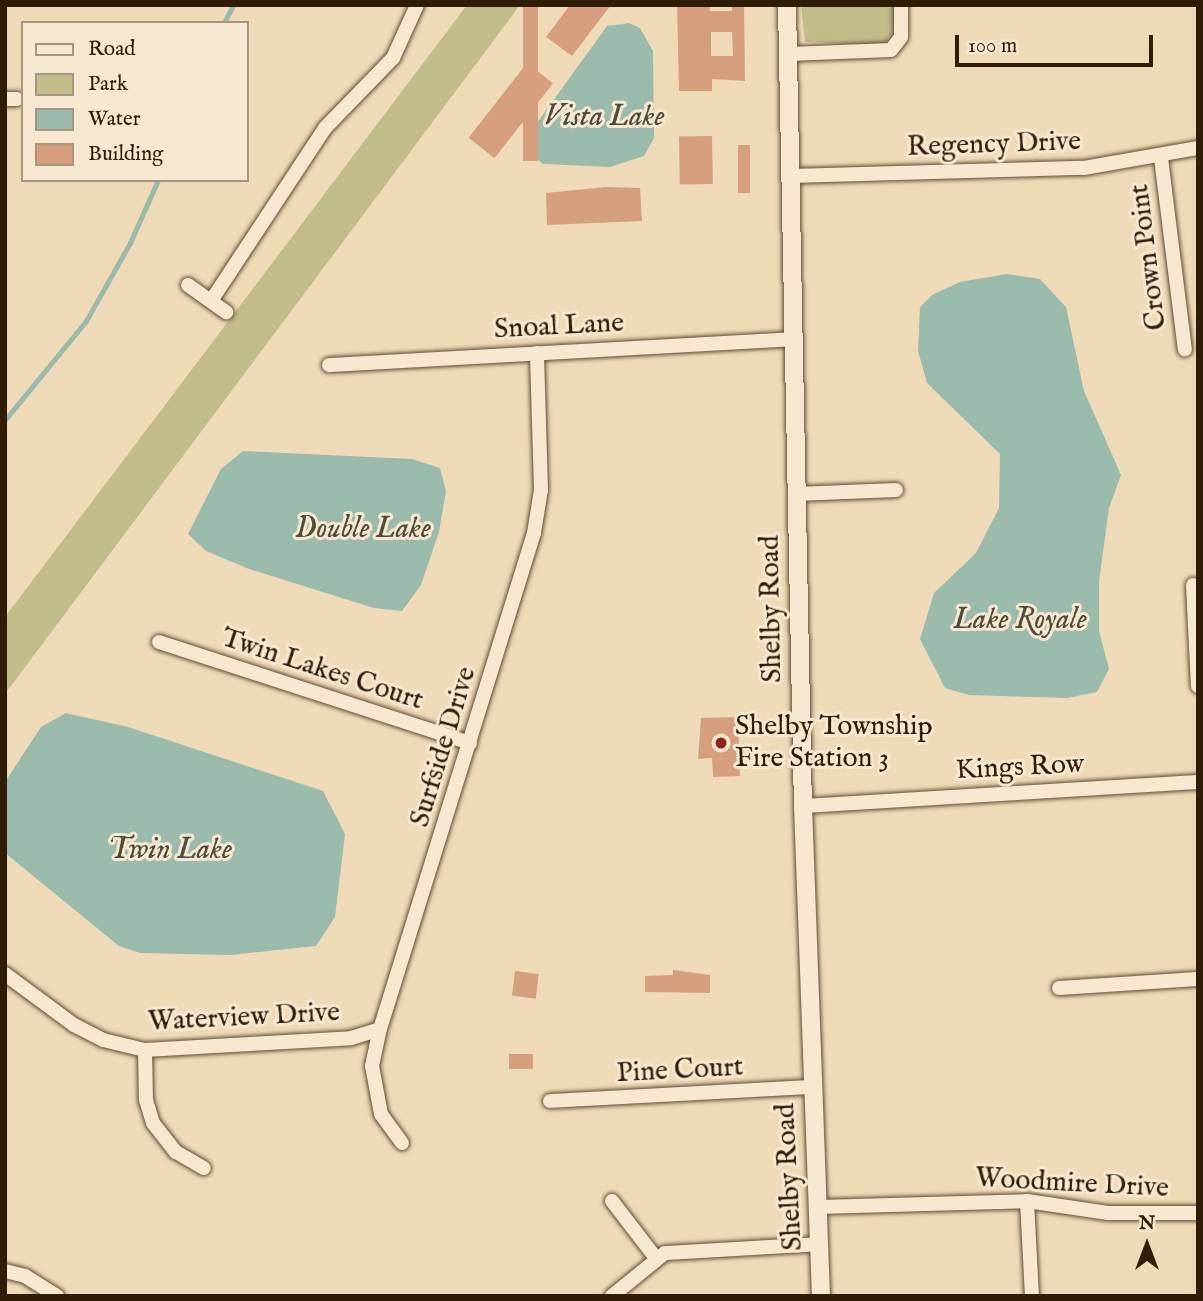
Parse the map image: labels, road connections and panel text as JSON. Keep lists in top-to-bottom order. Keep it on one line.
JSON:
{"streets":{"street":["Regency Drive","Crown Point","Snoal Lane","Shelby Road","Twin Lakes Court","Surfside Drive","Kings Row","Waterview Drive","Pine Court","Woodmire Drive"]},"crossings":[["Regency Drive","Crown Point"],["Regency Drive","Shelby Road"],["Snoal Lane","Shelby Road"],["Snoal Lane","Surfside Drive"],["Shelby Road","Kings Row"],["Shelby Road","Pine Court"],["Shelby Road","Woodmire Drive"],["Twin Lakes Court","Surfside Drive"],["Surfside Drive","Waterview Drive"]],"water":["Vista Lake","Double Lake","Lake Royale","Twin Lake"],"places":["Shelby Township Fire Station 3"],"legend":["Road","Park","Water","Building"],"scale_bar":"100 m","north":"top"}
